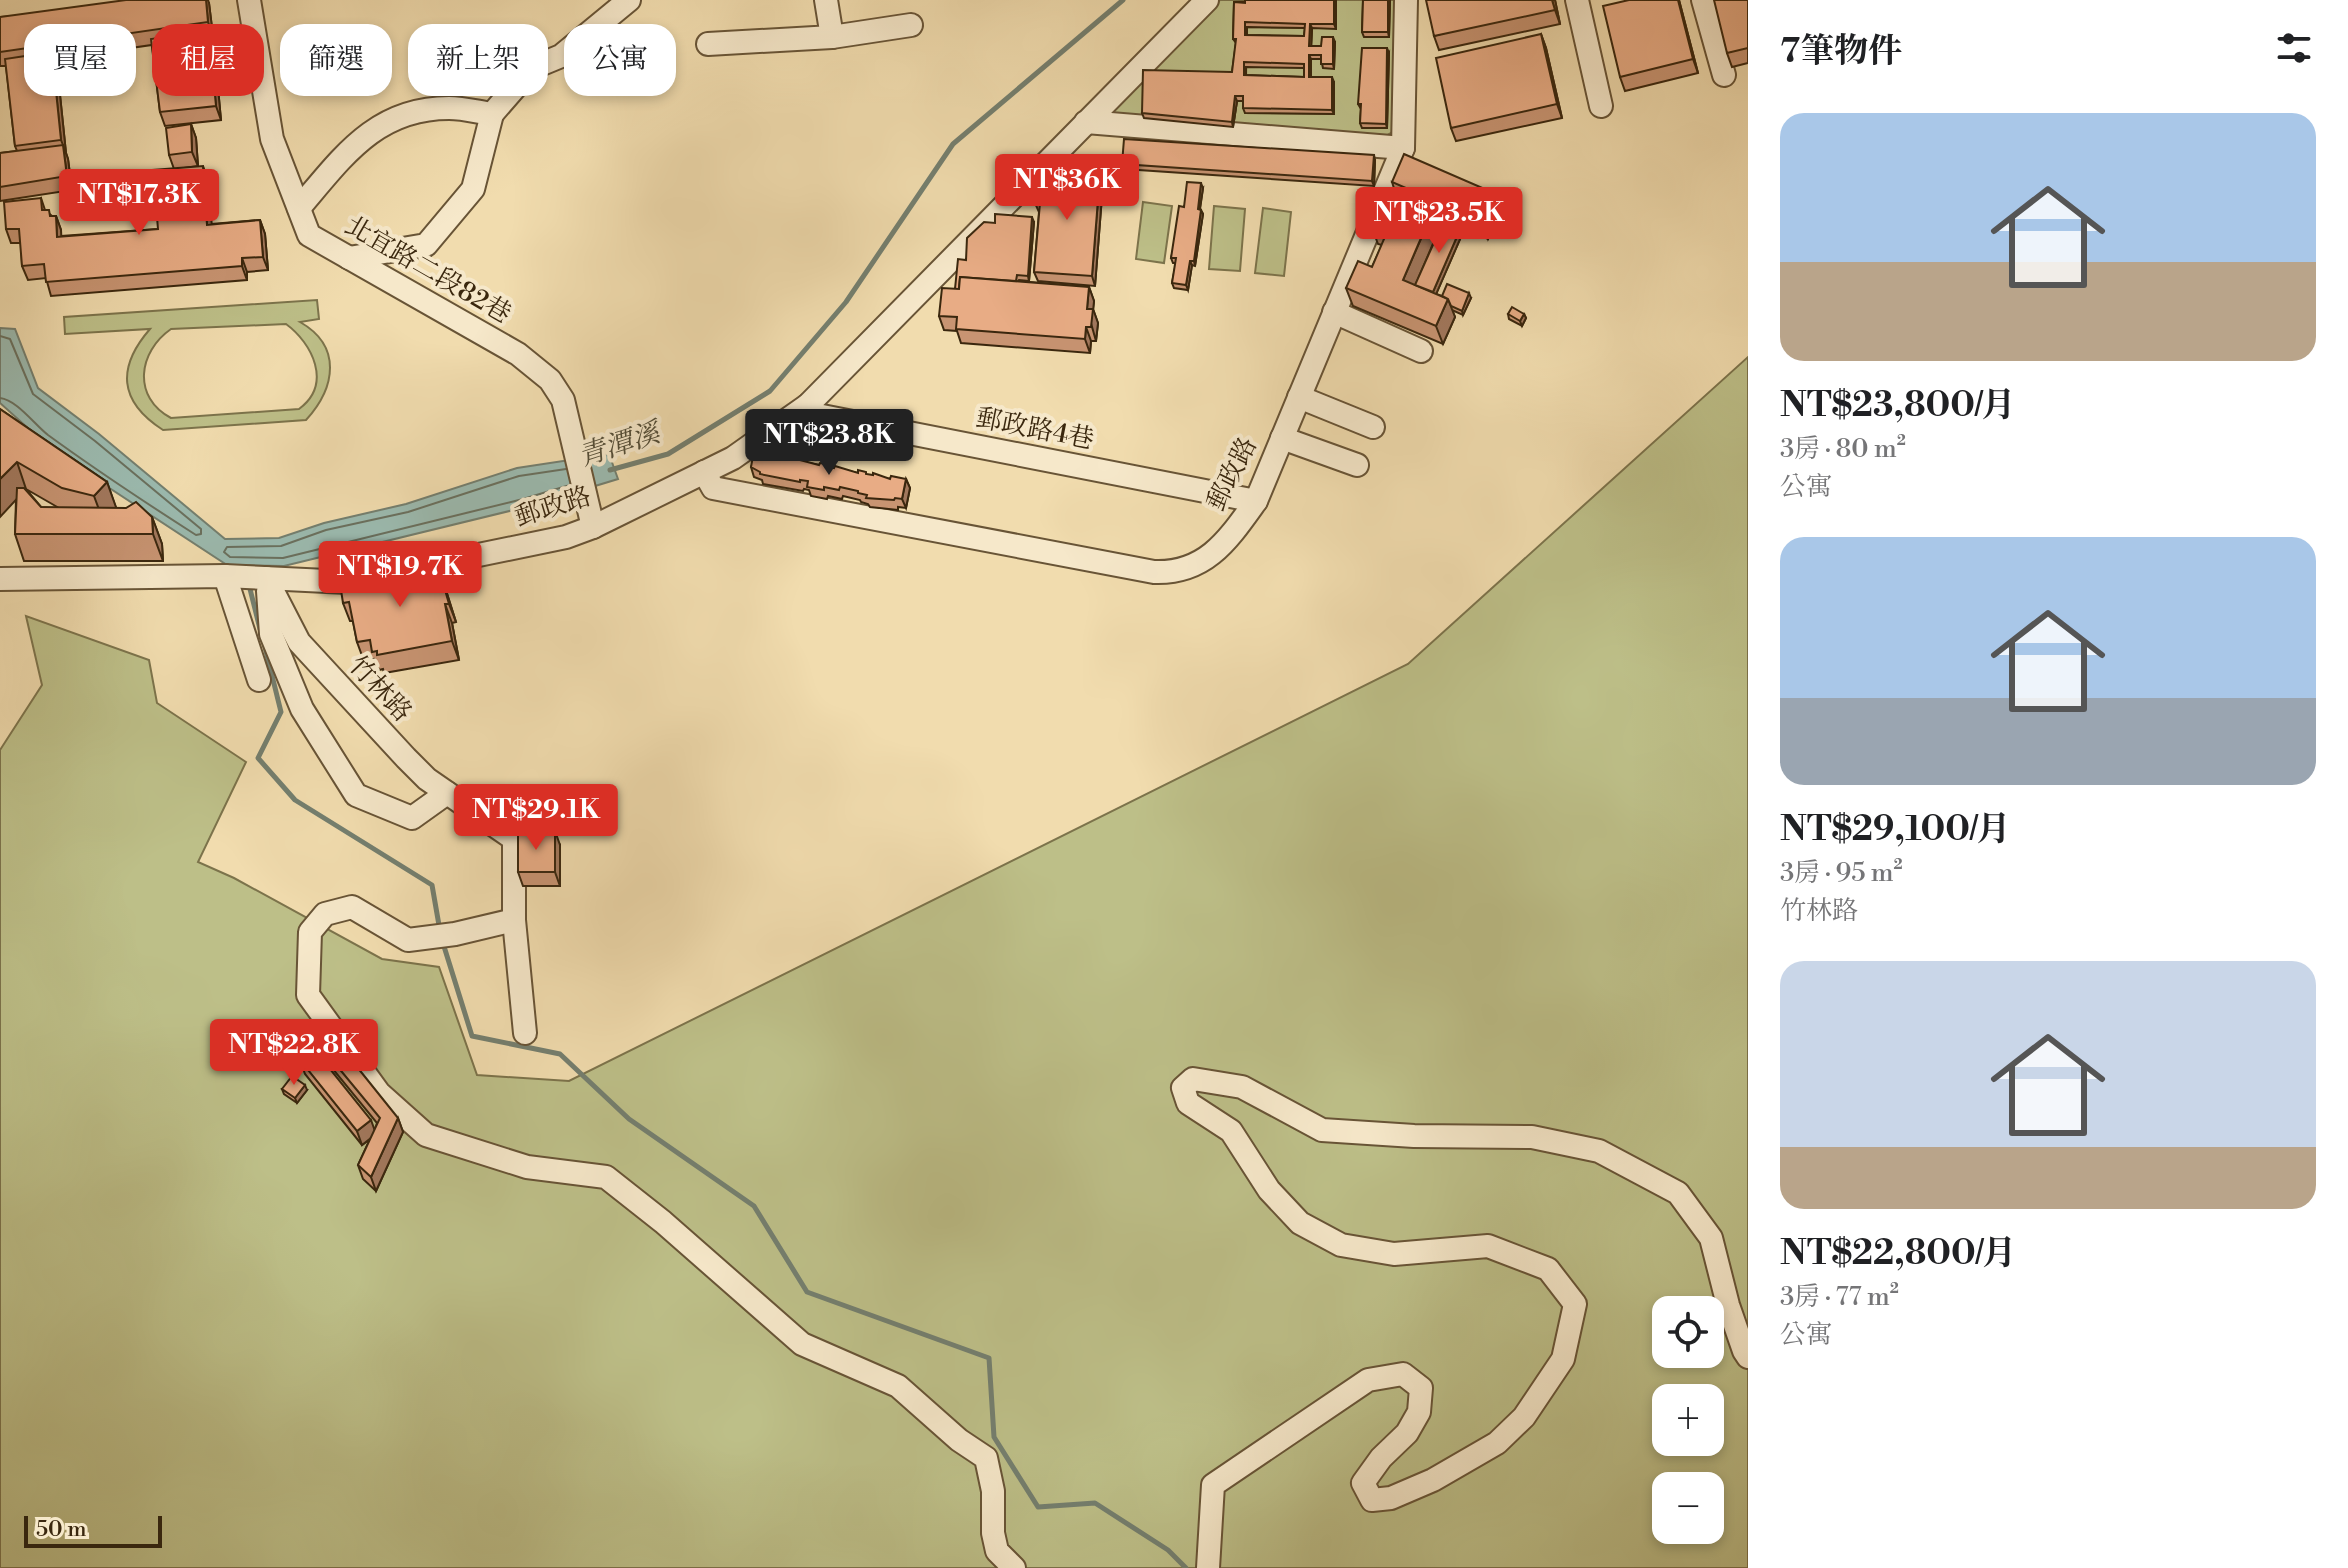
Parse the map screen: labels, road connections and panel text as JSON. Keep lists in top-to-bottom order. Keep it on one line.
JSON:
{"streets":{"street":["北宜路二段82巷","郵政路4巷","郵政路","竹林路"]},"crossings":[["北宜路二段82巷","郵政路"],["郵政路4巷","郵政路"],["郵政路","竹林路"]],"water":["青潭溪"],"scale_bar":"50 m","page":{"heading":"7筆物件","chip":["買屋","租屋","篩選","新上架","公寓"],"list":[{"name":"NT$23,800/月","note":"3房 · 80 m² · 公寓"},{"name":"NT$29,100/月","note":"3房 · 95 m² · 竹林路"},{"name":"NT$22,800/月","note":"3房 · 77 m² · 公寓"}],"price":["NT$36K","NT$17.3K","NT$23.5K","NT$23.8K","NT$19.7K","NT$29.1K","NT$22.8K"],"map_buttons":["+","−"],"scale":"50 m"}}
